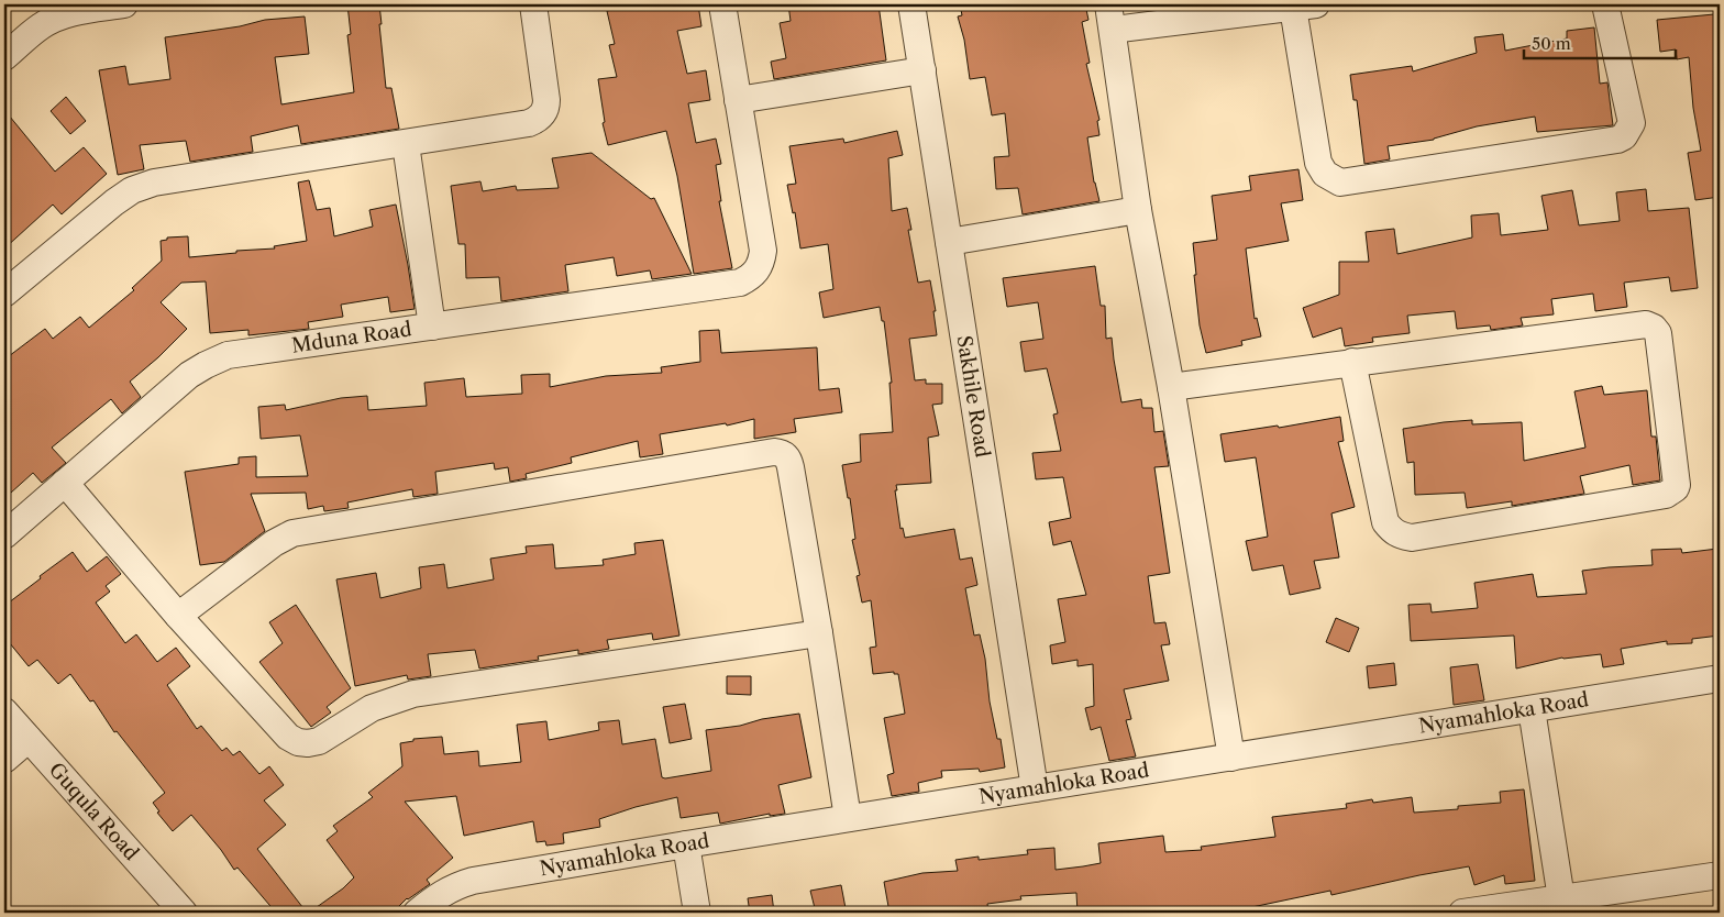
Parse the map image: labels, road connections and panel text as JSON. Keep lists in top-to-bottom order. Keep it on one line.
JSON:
{"streets":{"street":["Mduna Road","Sakhile Road","Nyamahloka Road","Guqula Road"]},"crossings":[["Sakhile Road","Nyamahloka Road"]],"scale_bar":"50 m"}
